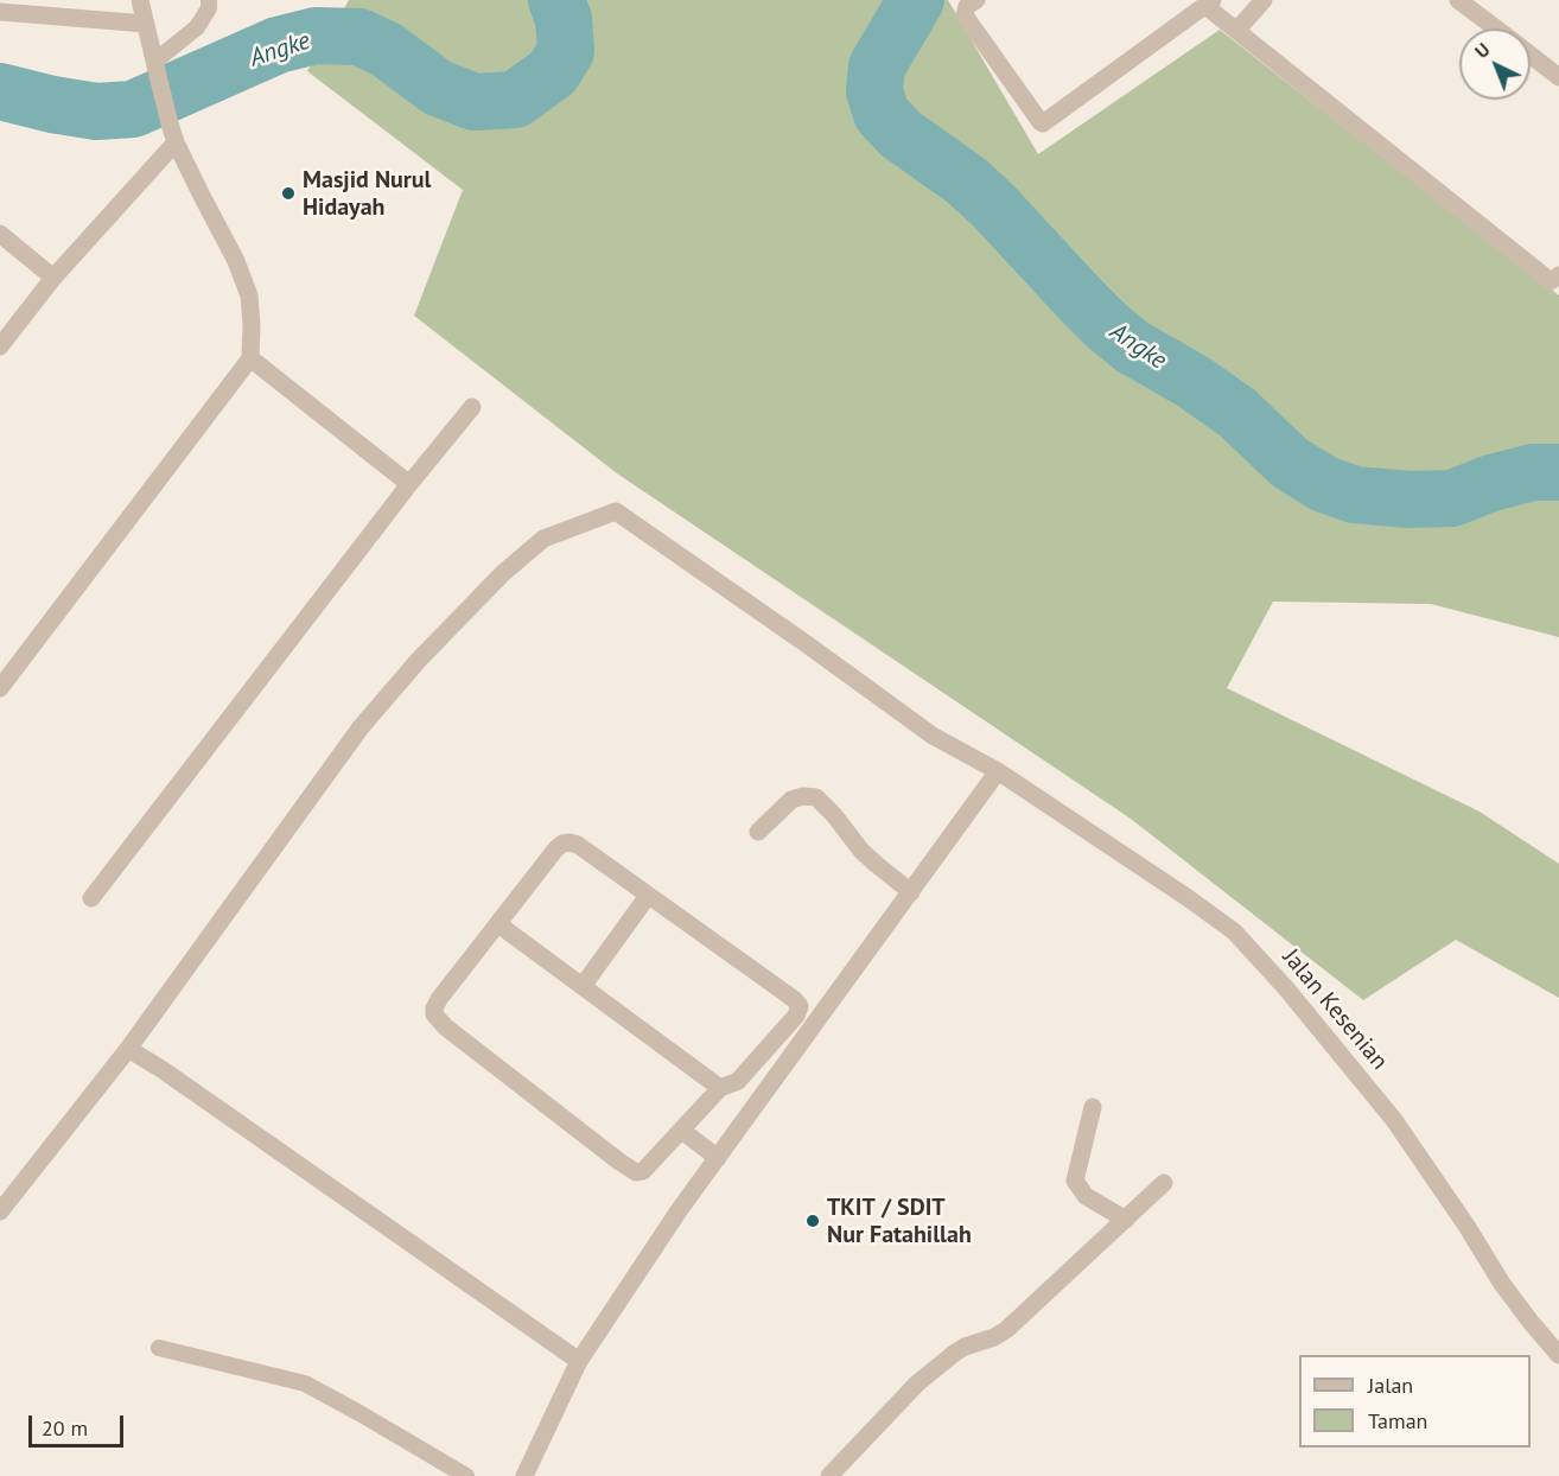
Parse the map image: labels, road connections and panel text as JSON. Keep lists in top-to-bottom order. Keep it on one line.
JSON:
{"streets":{"street":["Jalan Kesenian"]},"water":["Angke"],"places":["Masjid Nurul Hidayah","TKIT / SDIT Nur Fatahillah"],"legend":["Jalan","Taman"],"scale_bar":"20 m","north":"top left"}
